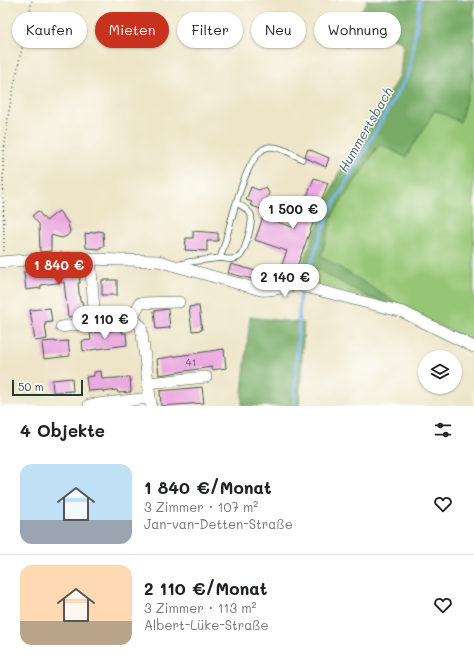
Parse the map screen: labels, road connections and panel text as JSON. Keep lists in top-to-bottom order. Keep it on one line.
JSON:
{"water":["Hummertsbach"],"house_numbers":["41"],"scale_bar":"50 m","page":{"chip":["Kaufen","Mieten","Filter","Neu","Wohnung"],"price":["1 500 €","1 840 €","2 140 €","2 110 €"],"scale":"50 m","heading":"4 Objekte","list":[{"name":"1 840 €/Monat","note":"3 Zimmer · 107 m² · Jan-van-Detten-Straße"},{"name":"2 110 €/Monat","note":"3 Zimmer · 113 m² · Albert-Lüke-Straße"}]}}
